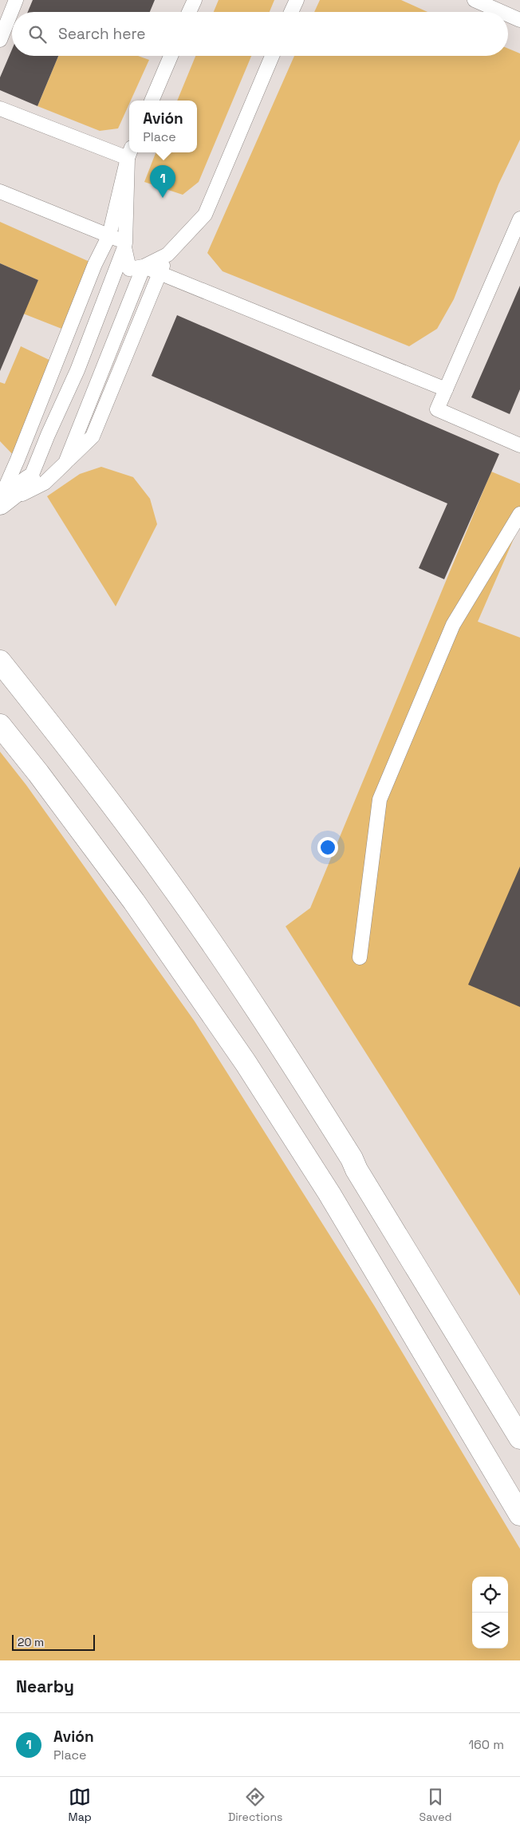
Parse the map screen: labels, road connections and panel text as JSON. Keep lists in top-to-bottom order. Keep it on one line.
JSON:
{"scale_bar":"20 m","page":{"search":"Search here","popup":["Avión","Place"],"pins":"1","scale":"20 m","heading":"Nearby","list":[{"mark":"1","name":"Avión","note":"Place","value":"160 m"}],"nav":["Map","Directions","Saved"]}}
